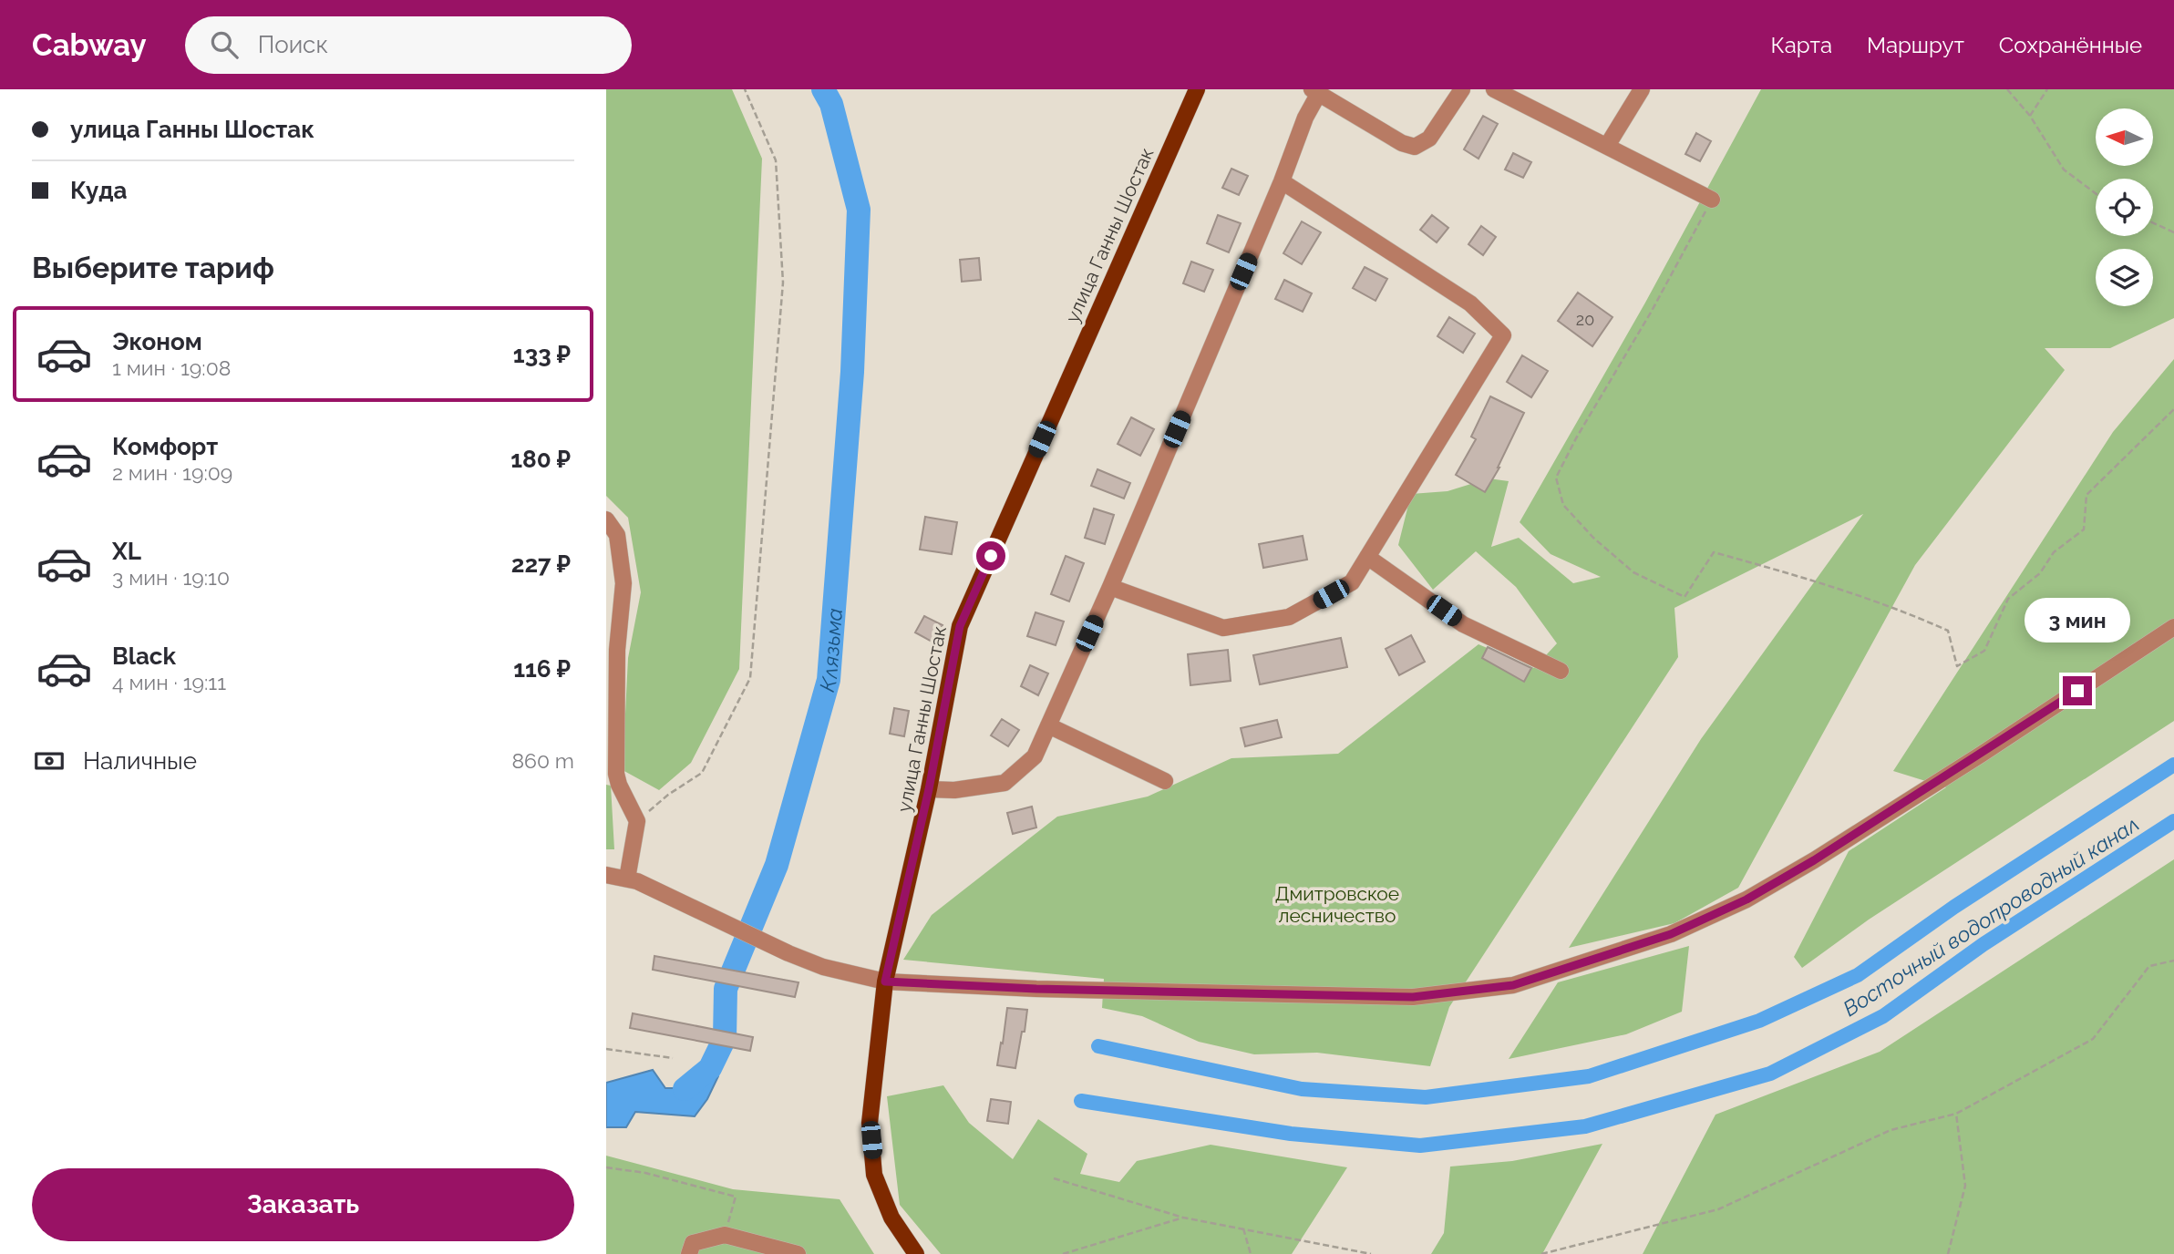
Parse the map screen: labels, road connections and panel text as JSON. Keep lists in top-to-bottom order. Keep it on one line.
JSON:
{"streets":{"main road":["улица Ганны Шостак"]},"water":["Клязьма","Восточный водопроводный канал"],"parks":["Дмитровское лесничество"],"house_numbers":["20"],"north":"left","page":{"header":"Cabway","search":"Поиск","nav":["Карта","Маршрут","Сохранённые"],"banner":["улица Ганны Шостак","Куда"],"heading":"Выберите тариф","list":[{"name":"Эконом","note":"1 мин · 19:08","value":"133 ₽"},{"name":"Комфорт","note":"2 мин · 19:09","value":"180 ₽"},{"name":"XL","note":"3 мин · 19:10","value":"227 ₽"},{"name":"Black","note":"4 мин · 19:11","value":"116 ₽"}],"bubble":"3 мин","pay":["Наличные","860 m"],"buttons":"Заказать"}}
